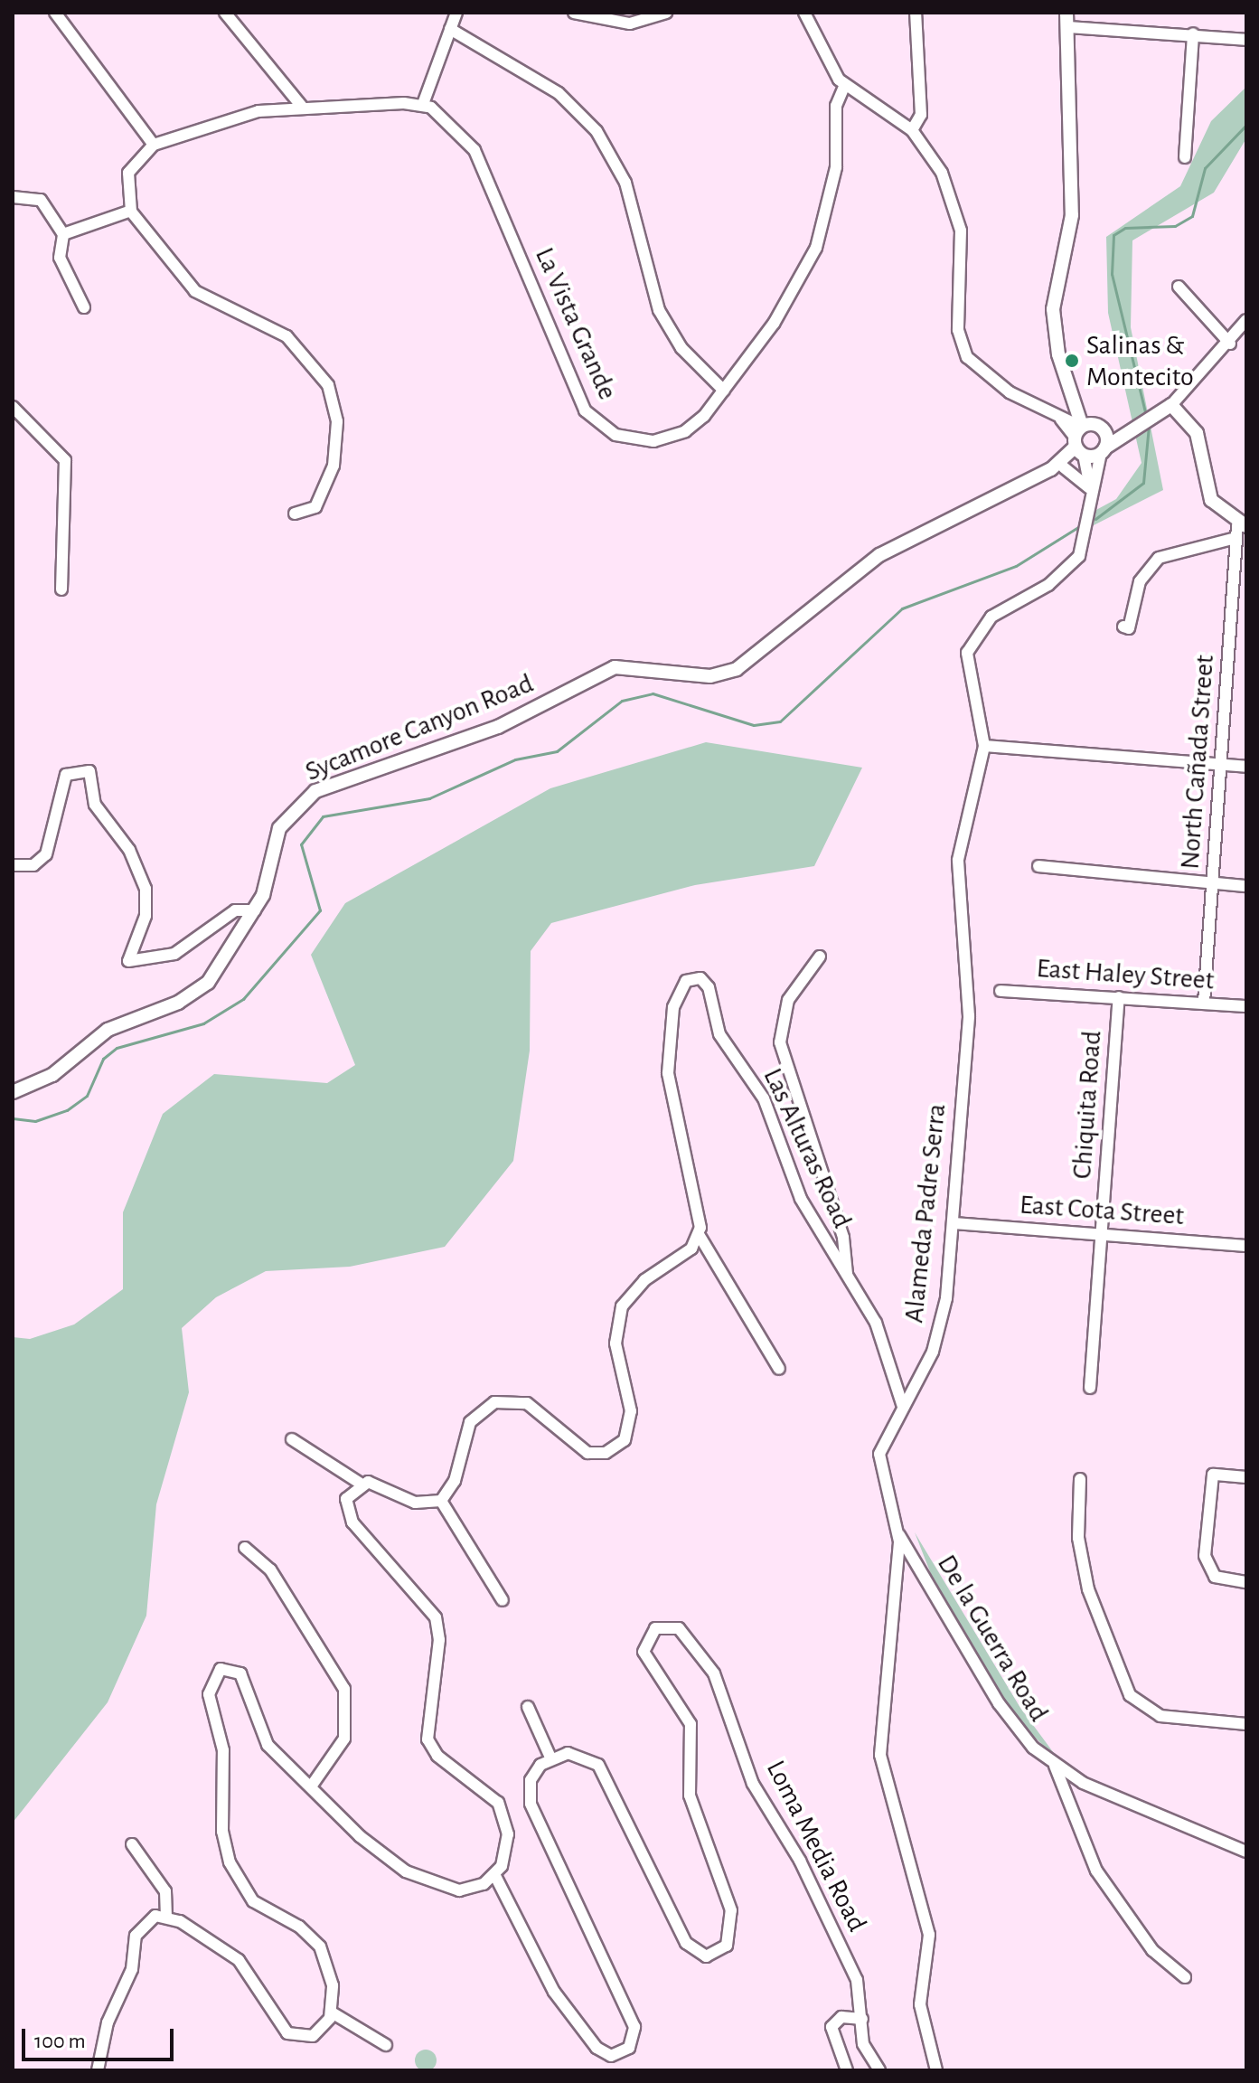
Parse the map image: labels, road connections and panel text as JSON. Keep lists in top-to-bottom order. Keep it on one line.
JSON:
{"streets":{"main road":["Sycamore Canyon Road"],"street":["La Vista Grande","North Cañada Street","East Haley Street","Chiquita Road","Las Alturas Road","East Cota Street","Alameda Padre Serra","De la Guerra Road","Loma Media Road"]},"crossings":[["Sycamore Canyon Road","Alameda Padre Serra"],["North Cañada Street","East Haley Street"],["East Haley Street","Chiquita Road"],["Chiquita Road","East Cota Street"],["Las Alturas Road","Alameda Padre Serra"],["East Cota Street","Alameda Padre Serra"],["Alameda Padre Serra","De la Guerra Road"]],"places":["Salinas & Montecito"],"scale_bar":"100 m"}
